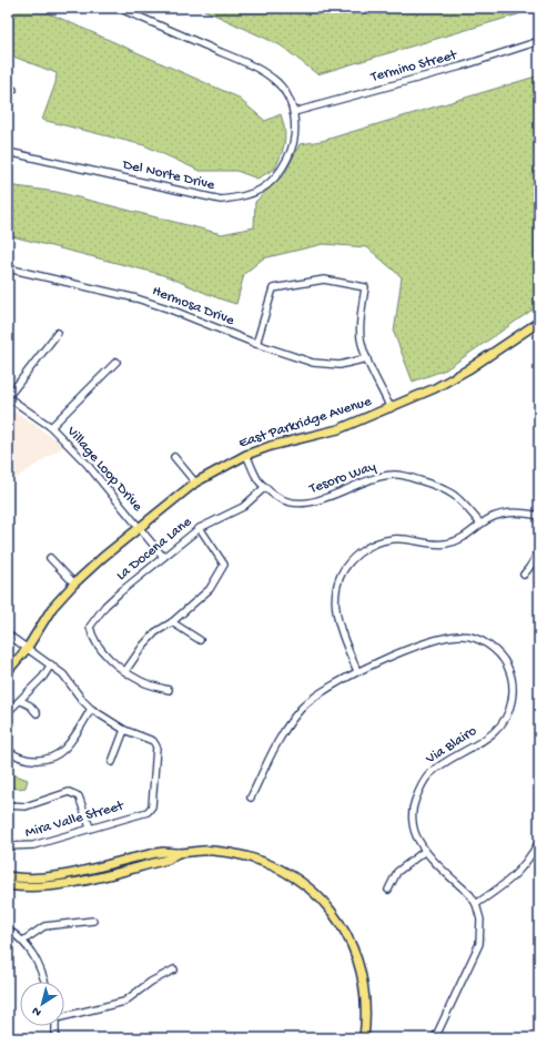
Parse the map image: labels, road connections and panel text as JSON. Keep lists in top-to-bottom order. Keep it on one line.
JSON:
{"streets":{"main road":["East Parkridge Avenue"],"street":["Termino Street","Del Norte Drive","Hermosa Drive","Village Loop Drive","Tesoro Way","La Docena Lane","Via Blairo","Mira Valle Street"]},"crossings":[["Termino Street","Del Norte Drive"],["East Parkridge Avenue","Village Loop Drive"],["East Parkridge Avenue","Tesoro Way"],["Village Loop Drive","La Docena Lane"],["Tesoro Way","La Docena Lane"]],"north":"bottom left"}
